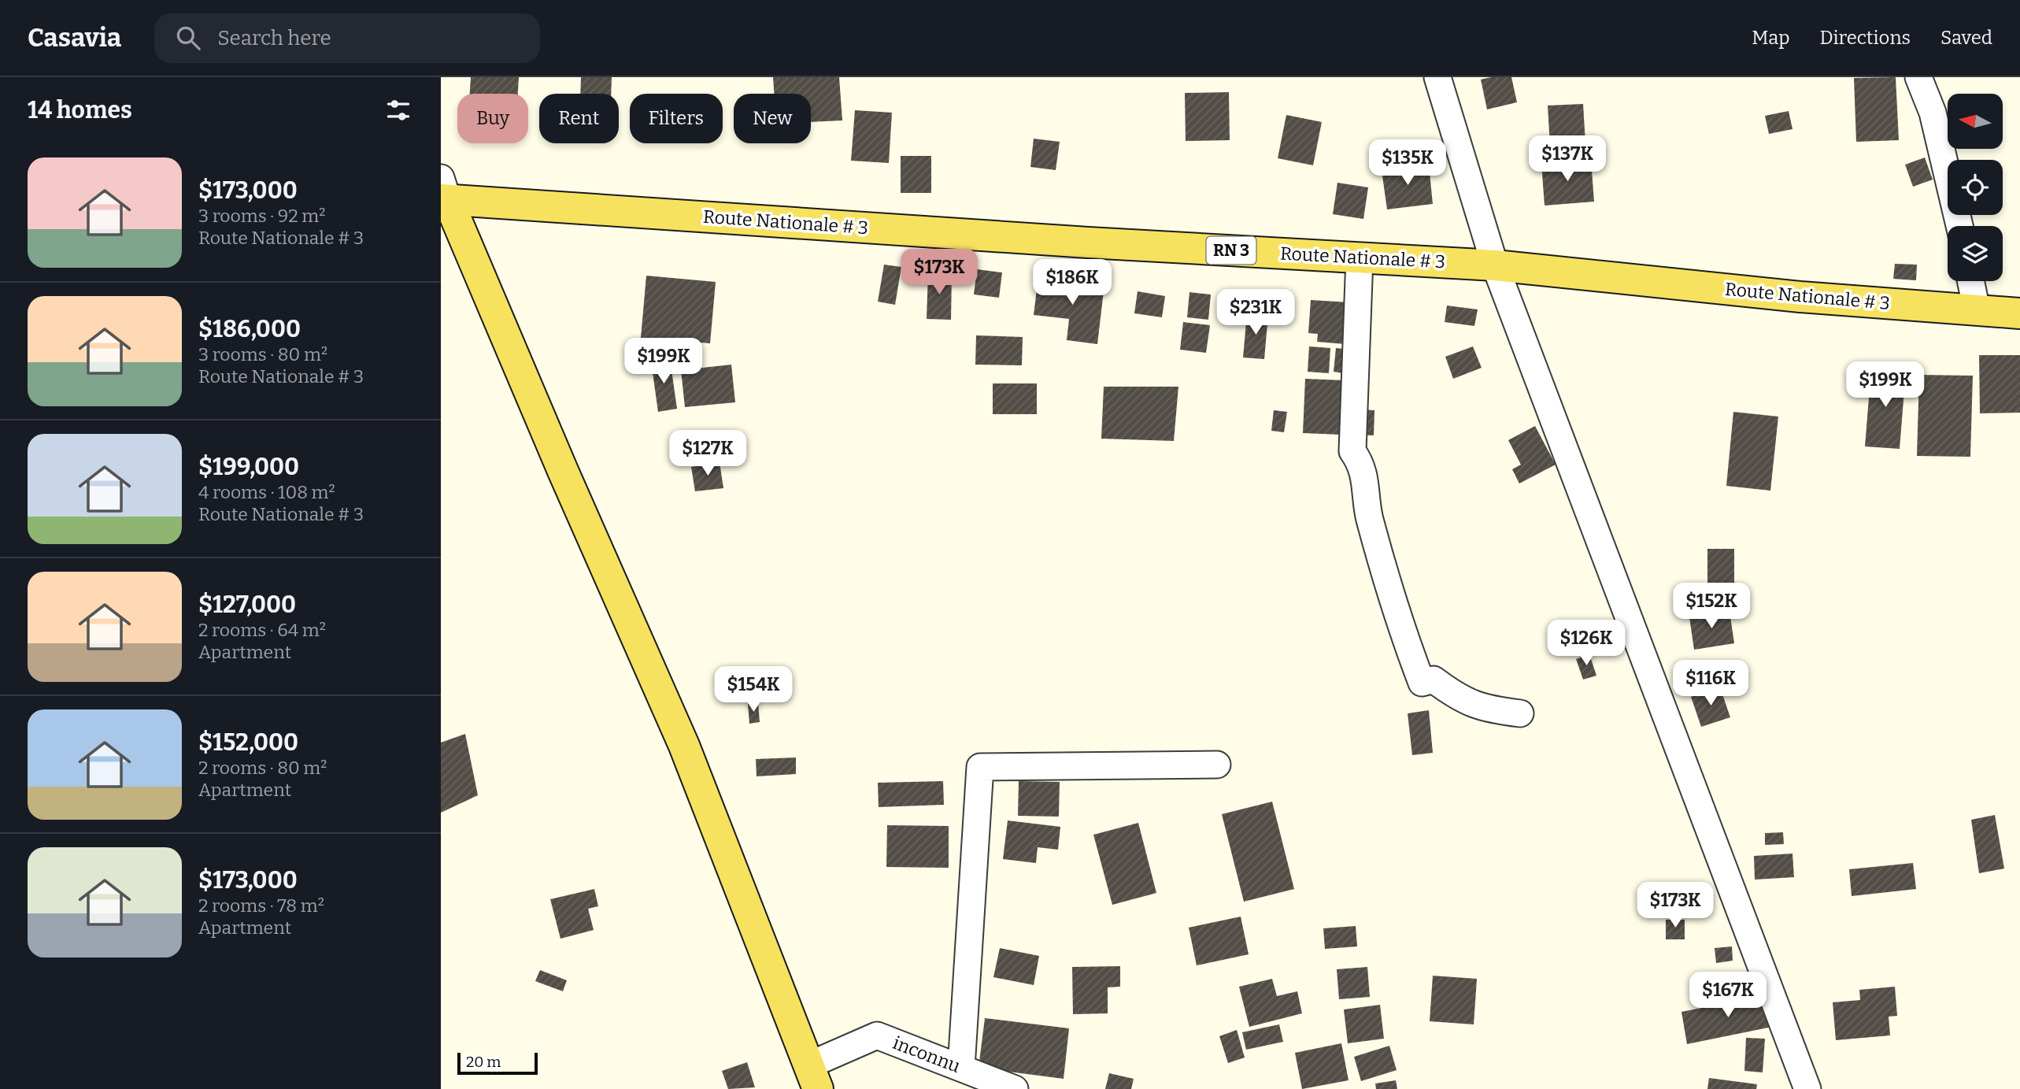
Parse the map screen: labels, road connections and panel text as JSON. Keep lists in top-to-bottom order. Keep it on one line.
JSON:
{"streets":{"main road":["Route Nationale # 3","RN 3"],"street":["inconnu"]},"scale_bar":"20 m","north":"left","page":{"header":"Casavia","search":"Search here","nav":["Map","Directions","Saved"],"heading":"14 homes","chip":["Buy","Rent","Filters","New"],"price":["$137K","$135K","$173K","$186K","$231K","$199K","$199K","$127K","$152K","$126K","$116K","$154K","$173K","$167K"],"list":[{"name":"$173,000","note":"3 rooms · 92 m² · Route Nationale # 3"},{"name":"$186,000","note":"3 rooms · 80 m² · Route Nationale # 3"},{"name":"$199,000","note":"4 rooms · 108 m² · Route Nationale # 3"},{"name":"$127,000","note":"2 rooms · 64 m² · Apartment"},{"name":"$152,000","note":"2 rooms · 80 m² · Apartment"},{"name":"$173,000","note":"2 rooms · 78 m² · Apartment"}],"scale":"20 m"}}
